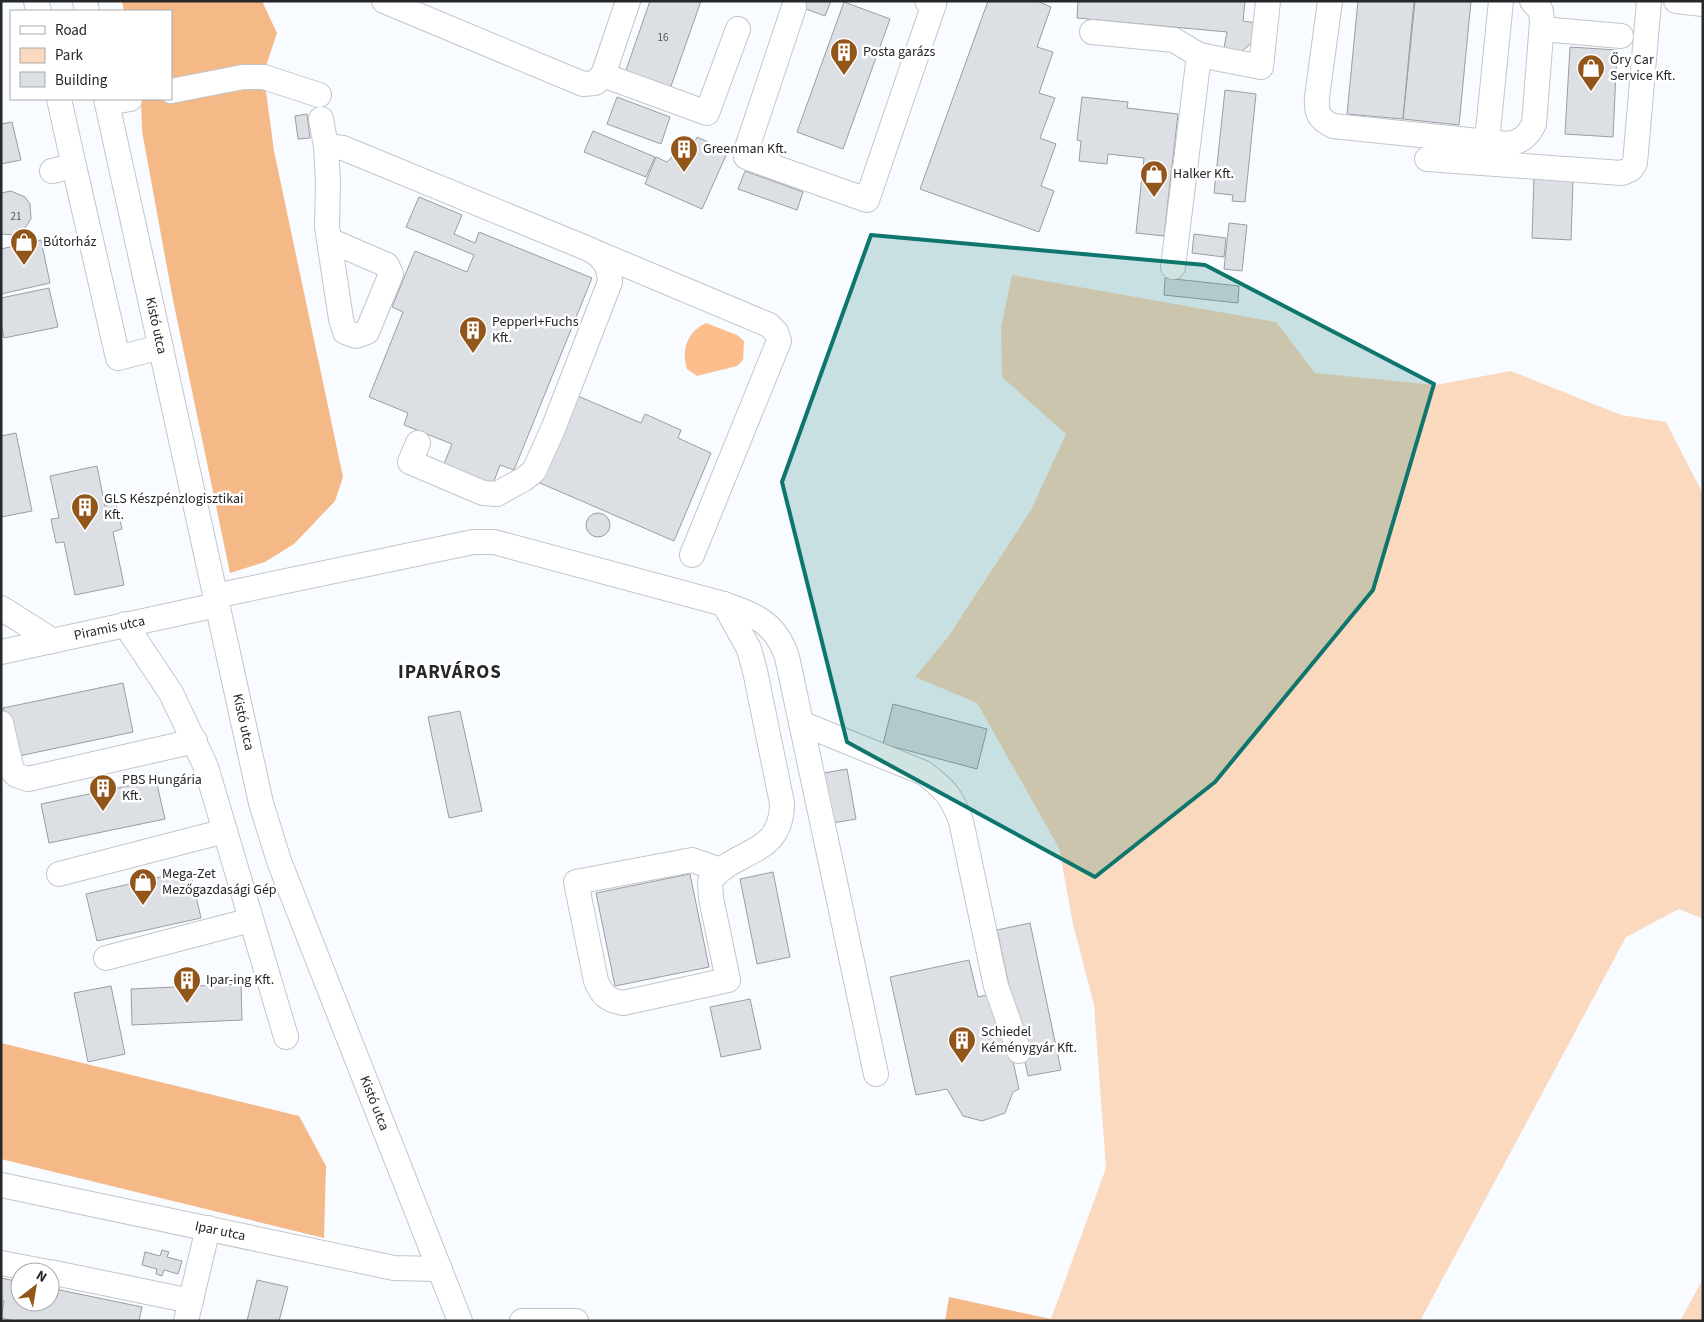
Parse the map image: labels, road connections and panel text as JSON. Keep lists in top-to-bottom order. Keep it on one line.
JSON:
{"streets":{"street":["Kistó utca","Piramis utca","Ipar utca"]},"crossings":[["Kistó utca","Piramis utca"],["Kistó utca","Ipar utca"]],"districts":["IPARVÁROS"],"places":{"building":["Posta garázs","Greenman Kft.","Pepperl+Fuchs Kft.","GLS Készpénzlogisztikai Kft.","PBS Hungária Kft.","Ipar-ing Kft.","Schiedel Kéménygyár Kft."],"shop":["Őry Car Service Kft.","Halker Kft.","Bútorház","Mega-Zet Mezőgazdasági Gép"]},"house_numbers":["16","21"],"legend":["Road","Park","Building"],"north":"top right"}
